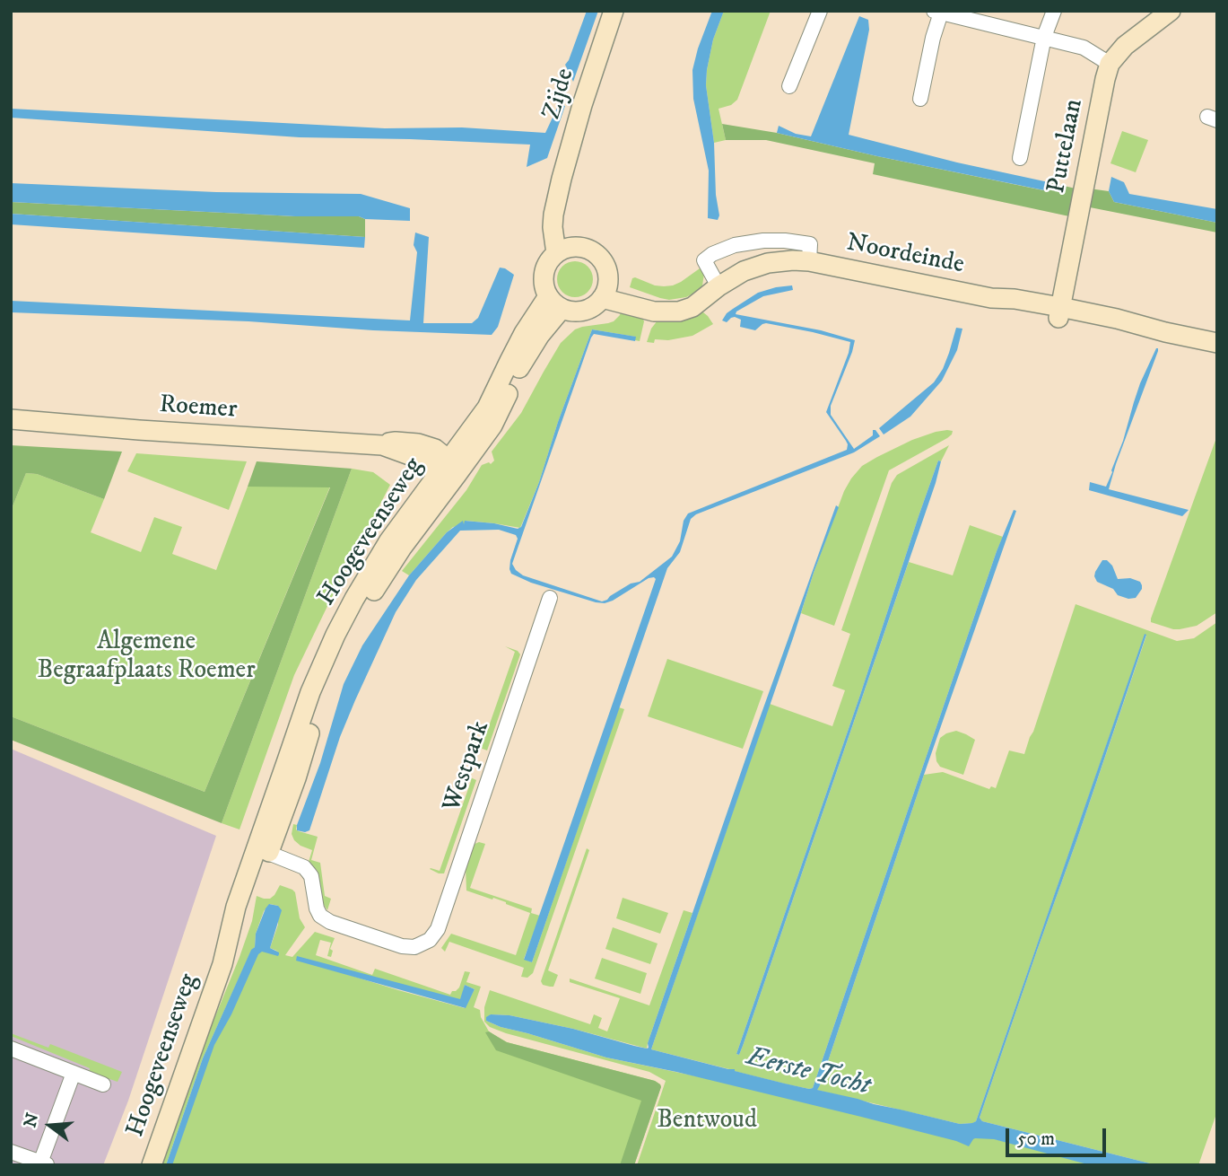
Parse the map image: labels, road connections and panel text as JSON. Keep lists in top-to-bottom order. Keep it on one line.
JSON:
{"streets":{"main road":["Zijde","Puttelaan","Noordeinde","Roemer","Hoogeveenseweg"],"street":["Westpark"]},"crossings":[["Zijde","Noordeinde"],["Zijde","Hoogeveenseweg"],["Puttelaan","Noordeinde"],["Noordeinde","Hoogeveenseweg"],["Roemer","Hoogeveenseweg"],["Hoogeveenseweg","Westpark"]],"water":["Eerste Tocht"],"parks":["Algemene Begraafplaats Roemer","Bentwoud"],"scale_bar":"50 m","north":"left"}
